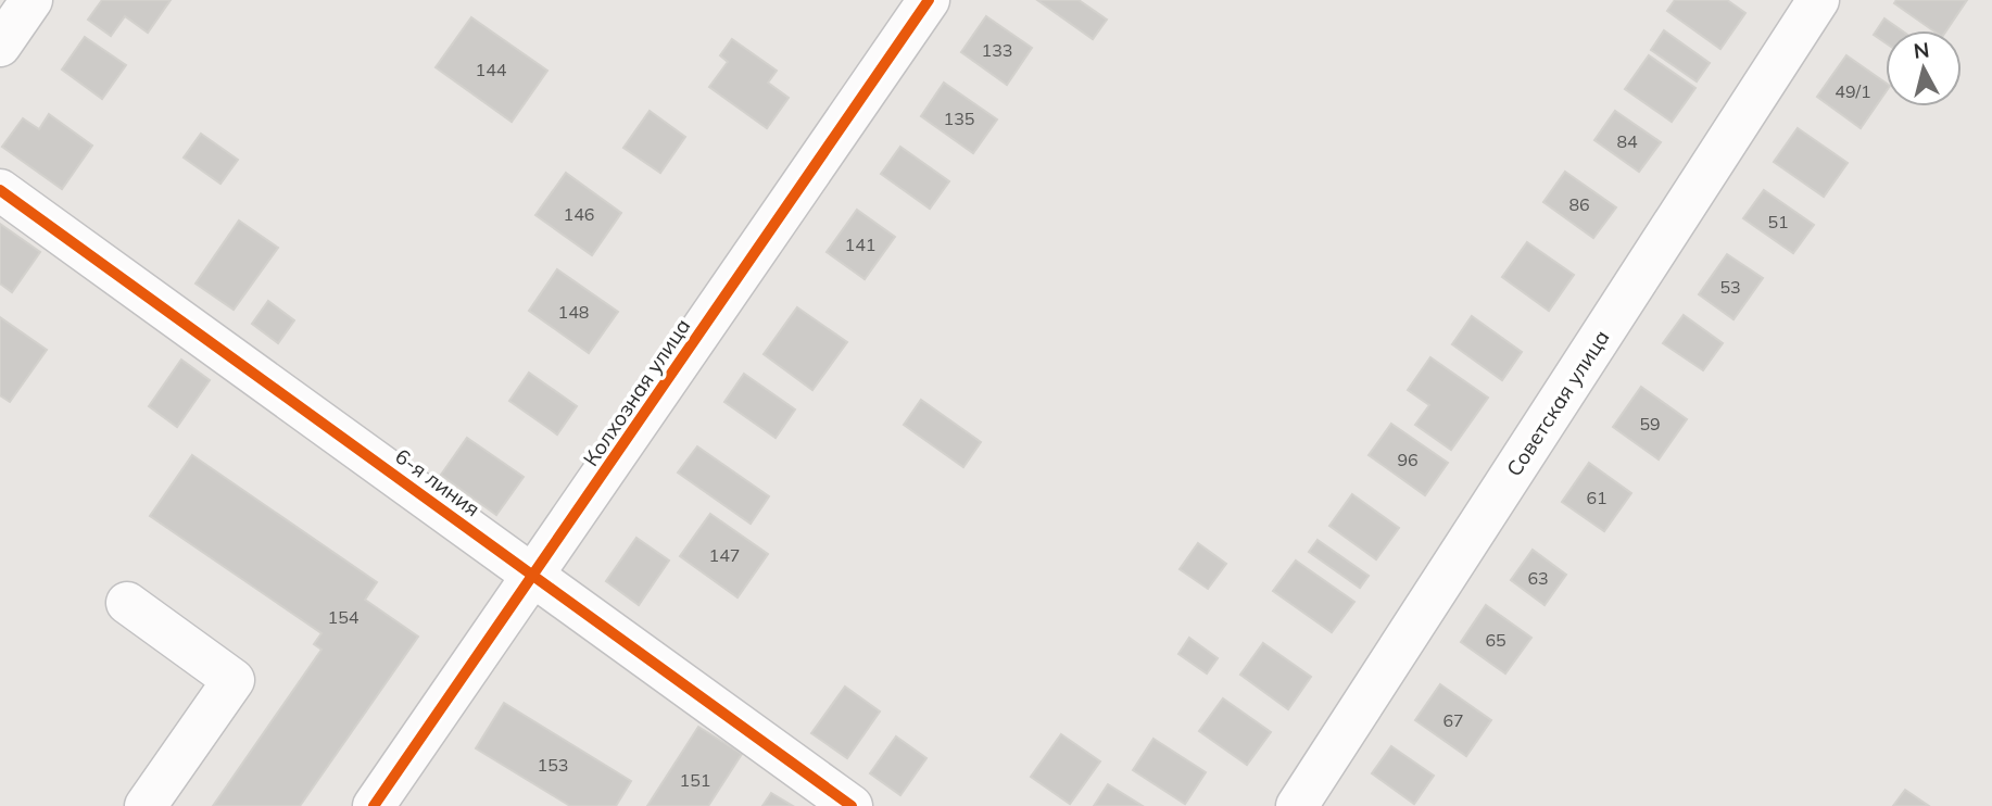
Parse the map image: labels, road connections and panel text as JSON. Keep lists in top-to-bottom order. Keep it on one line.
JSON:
{"streets":{"street":["Колхозная улица","Советская улица","6-я линия"]},"crossings":[["Колхозная улица","6-я линия"]],"house_numbers":["133","144","49/1","135","84","86","146","51","141","53","148","59","96","61","147","63","154","65","67","153","151"],"north":"top"}
